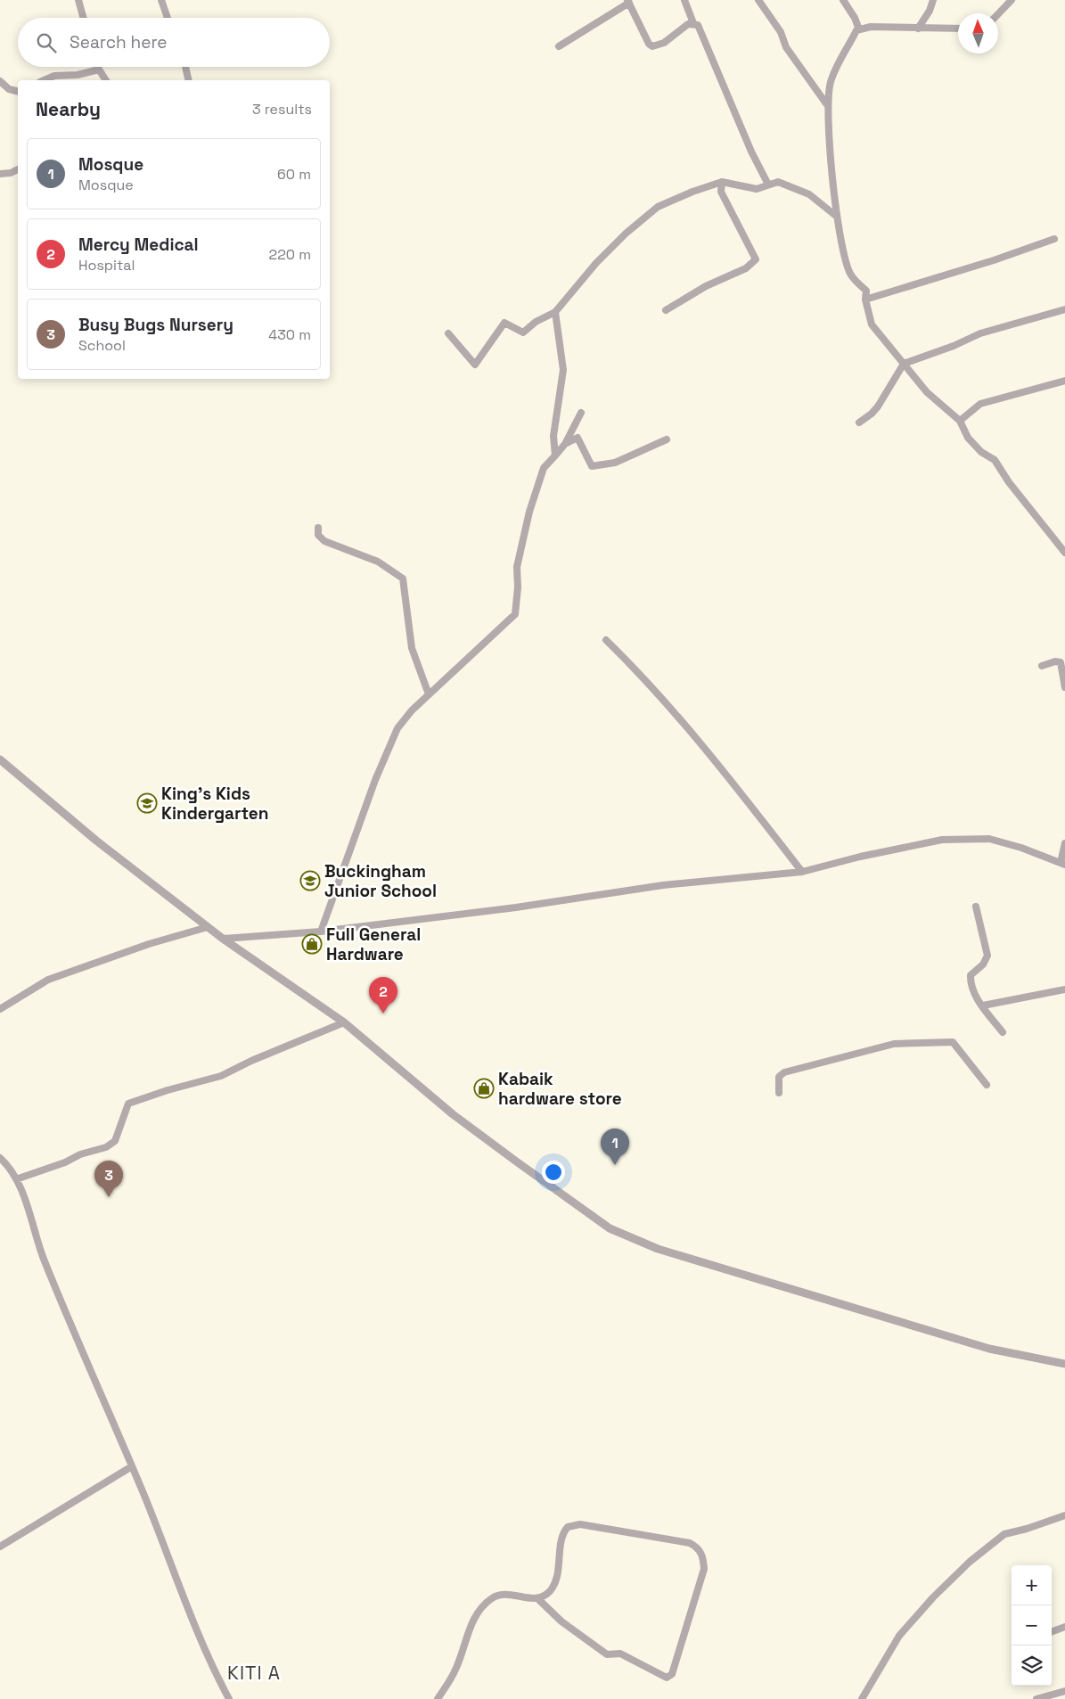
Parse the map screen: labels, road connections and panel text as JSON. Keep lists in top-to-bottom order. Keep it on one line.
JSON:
{"districts":["KITI A"],"places":{"school or university":["King's Kids Kindergarten","Buckingham Junior School"],"shop":["Full General Hardware","Kabaik hardware store"]},"north":"top","page":{"search":"Search here","heading":["Nearby","3 results"],"list":[{"mark":"1","name":"Mosque","note":"Mosque","value":"60 m"},{"mark":"2","name":"Mercy Medical","note":"Hospital","value":"220 m"},{"mark":"3","name":"Busy Bugs Nursery","note":"School","value":"430 m"}],"pins":["2","1","3"],"map_buttons":["+","−"]}}
